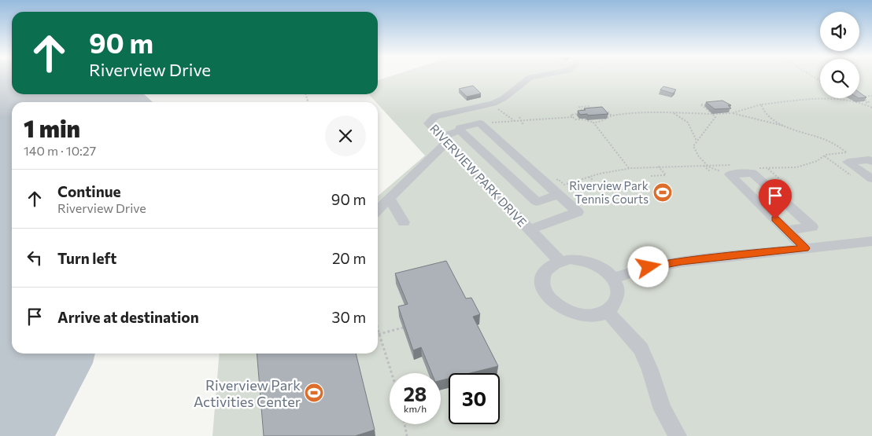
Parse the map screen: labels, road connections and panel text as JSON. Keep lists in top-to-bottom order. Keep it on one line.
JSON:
{"streets":{"street":["RIVERVIEW PARK DRIVE"]},"places":{"sports":["Riverview Park Tennis Courts","Riverview Park Activities Center"]},"page":{"turn":["90 m","Riverview Drive"],"heading":["1 min","140 m · 10:27"],"list":[{"name":"Continue","note":"Riverview Drive","value":"90 m"},{"name":"Turn left","value":"20 m"},{"name":"Arrive at destination","value":"30 m"}],"speed":"28 km/h","limit":"30"}}
